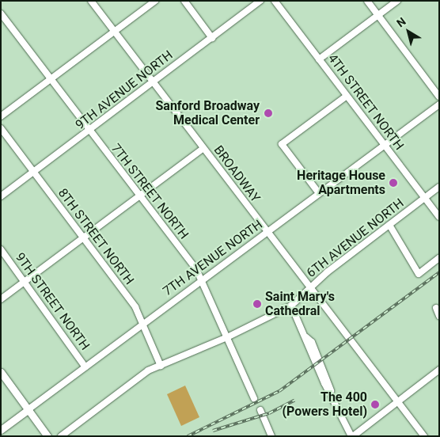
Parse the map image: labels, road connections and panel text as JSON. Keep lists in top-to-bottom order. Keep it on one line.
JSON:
{"streets":{"main road":["7TH AVENUE NORTH"],"street":["9TH AVENUE NORTH","4TH STREET NORTH","BROADWAY","7TH STREET NORTH","8TH STREET NORTH","6TH AVENUE NORTH","9TH STREET NORTH"]},"crossings":[["9TH AVENUE NORTH","BROADWAY"],["9TH AVENUE NORTH","7TH STREET NORTH"],["9TH AVENUE NORTH","8TH STREET NORTH"],["4TH STREET NORTH","6TH AVENUE NORTH"],["4TH STREET NORTH","7TH AVENUE NORTH"],["BROADWAY","6TH AVENUE NORTH"],["BROADWAY","7TH AVENUE NORTH"],["7TH STREET NORTH","6TH AVENUE NORTH"],["7TH STREET NORTH","7TH AVENUE NORTH"],["8TH STREET NORTH","6TH AVENUE NORTH"],["8TH STREET NORTH","7TH AVENUE NORTH"],["7TH AVENUE NORTH","9TH STREET NORTH"]],"places":["Sanford Broadway Medical Center","Heritage House Apartments","Saint Mary's Cathedral","The 400 (Powers Hotel)"],"north":"top left"}
